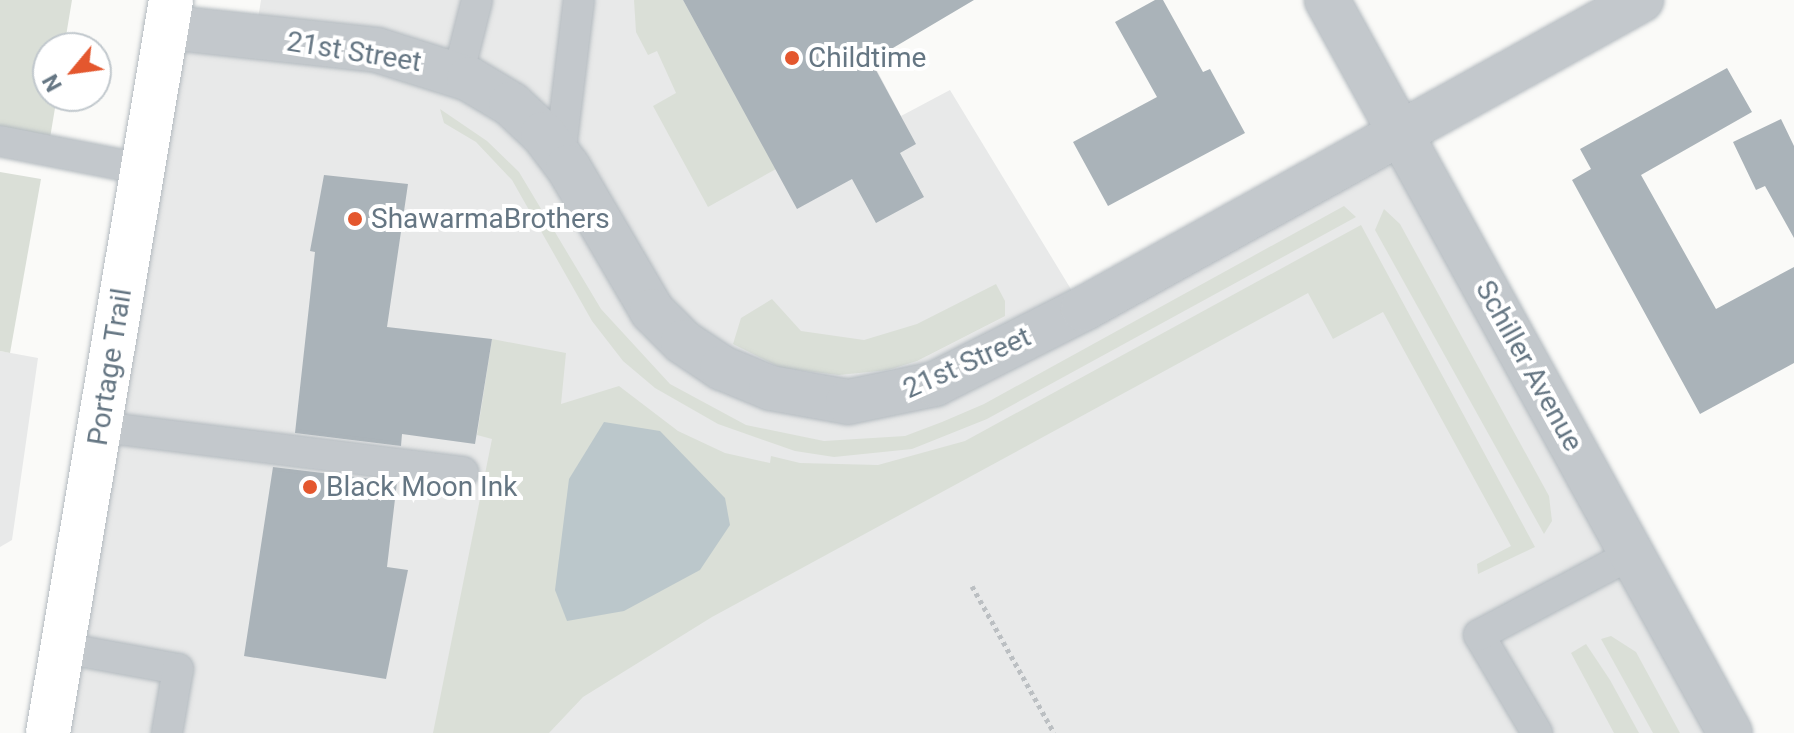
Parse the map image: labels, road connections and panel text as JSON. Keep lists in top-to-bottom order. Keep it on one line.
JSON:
{"streets":{"main road":["Portage Trail"],"street":["21st Street","Schiller Avenue"]},"crossings":[["21st Street","Schiller Avenue"],["21st Street","Portage Trail"]],"places":["Childtime","ShawarmaBrothers","Black Moon Ink"],"north":"bottom left"}
